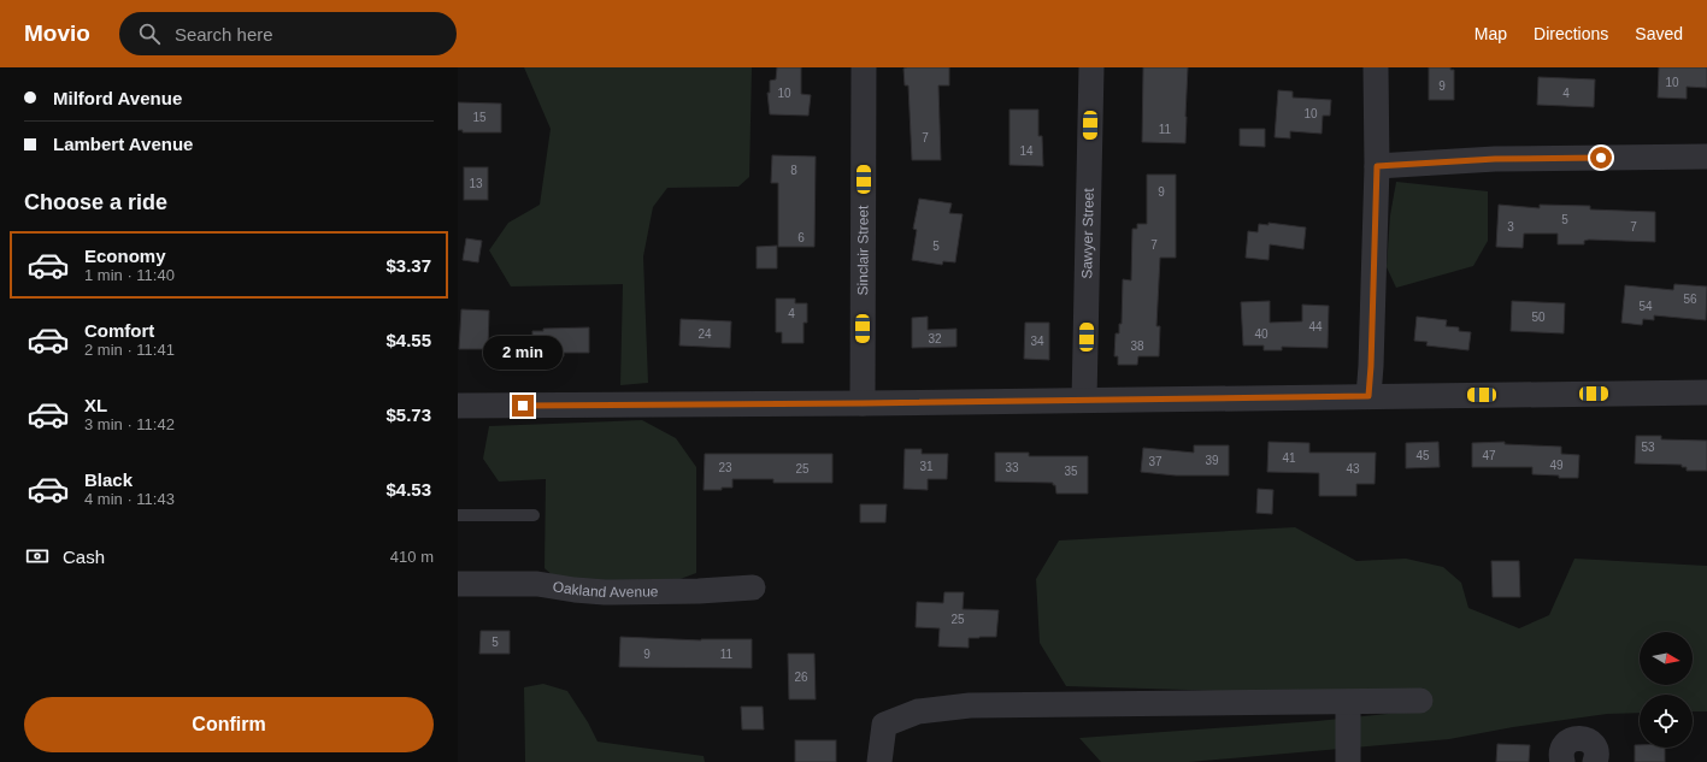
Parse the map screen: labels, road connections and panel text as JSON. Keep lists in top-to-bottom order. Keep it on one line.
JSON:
{"streets":{"street":["Sawyer Street","Sinclair Street","Oakland Avenue"]},"house_numbers":["10","9","10","4","10","15","11","7","14","8","13","9","5","3","7","6","7","5","56","54","4","50","44","24","40","32","34","38","53","45","47","41","39","37","49","31","23","33","25","43","35","25","5","9","11","26"],"north":"right","page":{"header":"Movio","search":"Search here","nav":["Map","Directions","Saved"],"banner":["Milford Avenue","Lambert Avenue"],"heading":"Choose a ride","list":[{"name":"Economy","note":"1 min · 11:40","value":"$3.37"},{"name":"Comfort","note":"2 min · 11:41","value":"$4.55"},{"name":"XL","note":"3 min · 11:42","value":"$5.73"},{"name":"Black","note":"4 min · 11:43","value":"$4.53"}],"bubble":"2 min","pay":["Cash","410 m"],"buttons":"Confirm"}}
